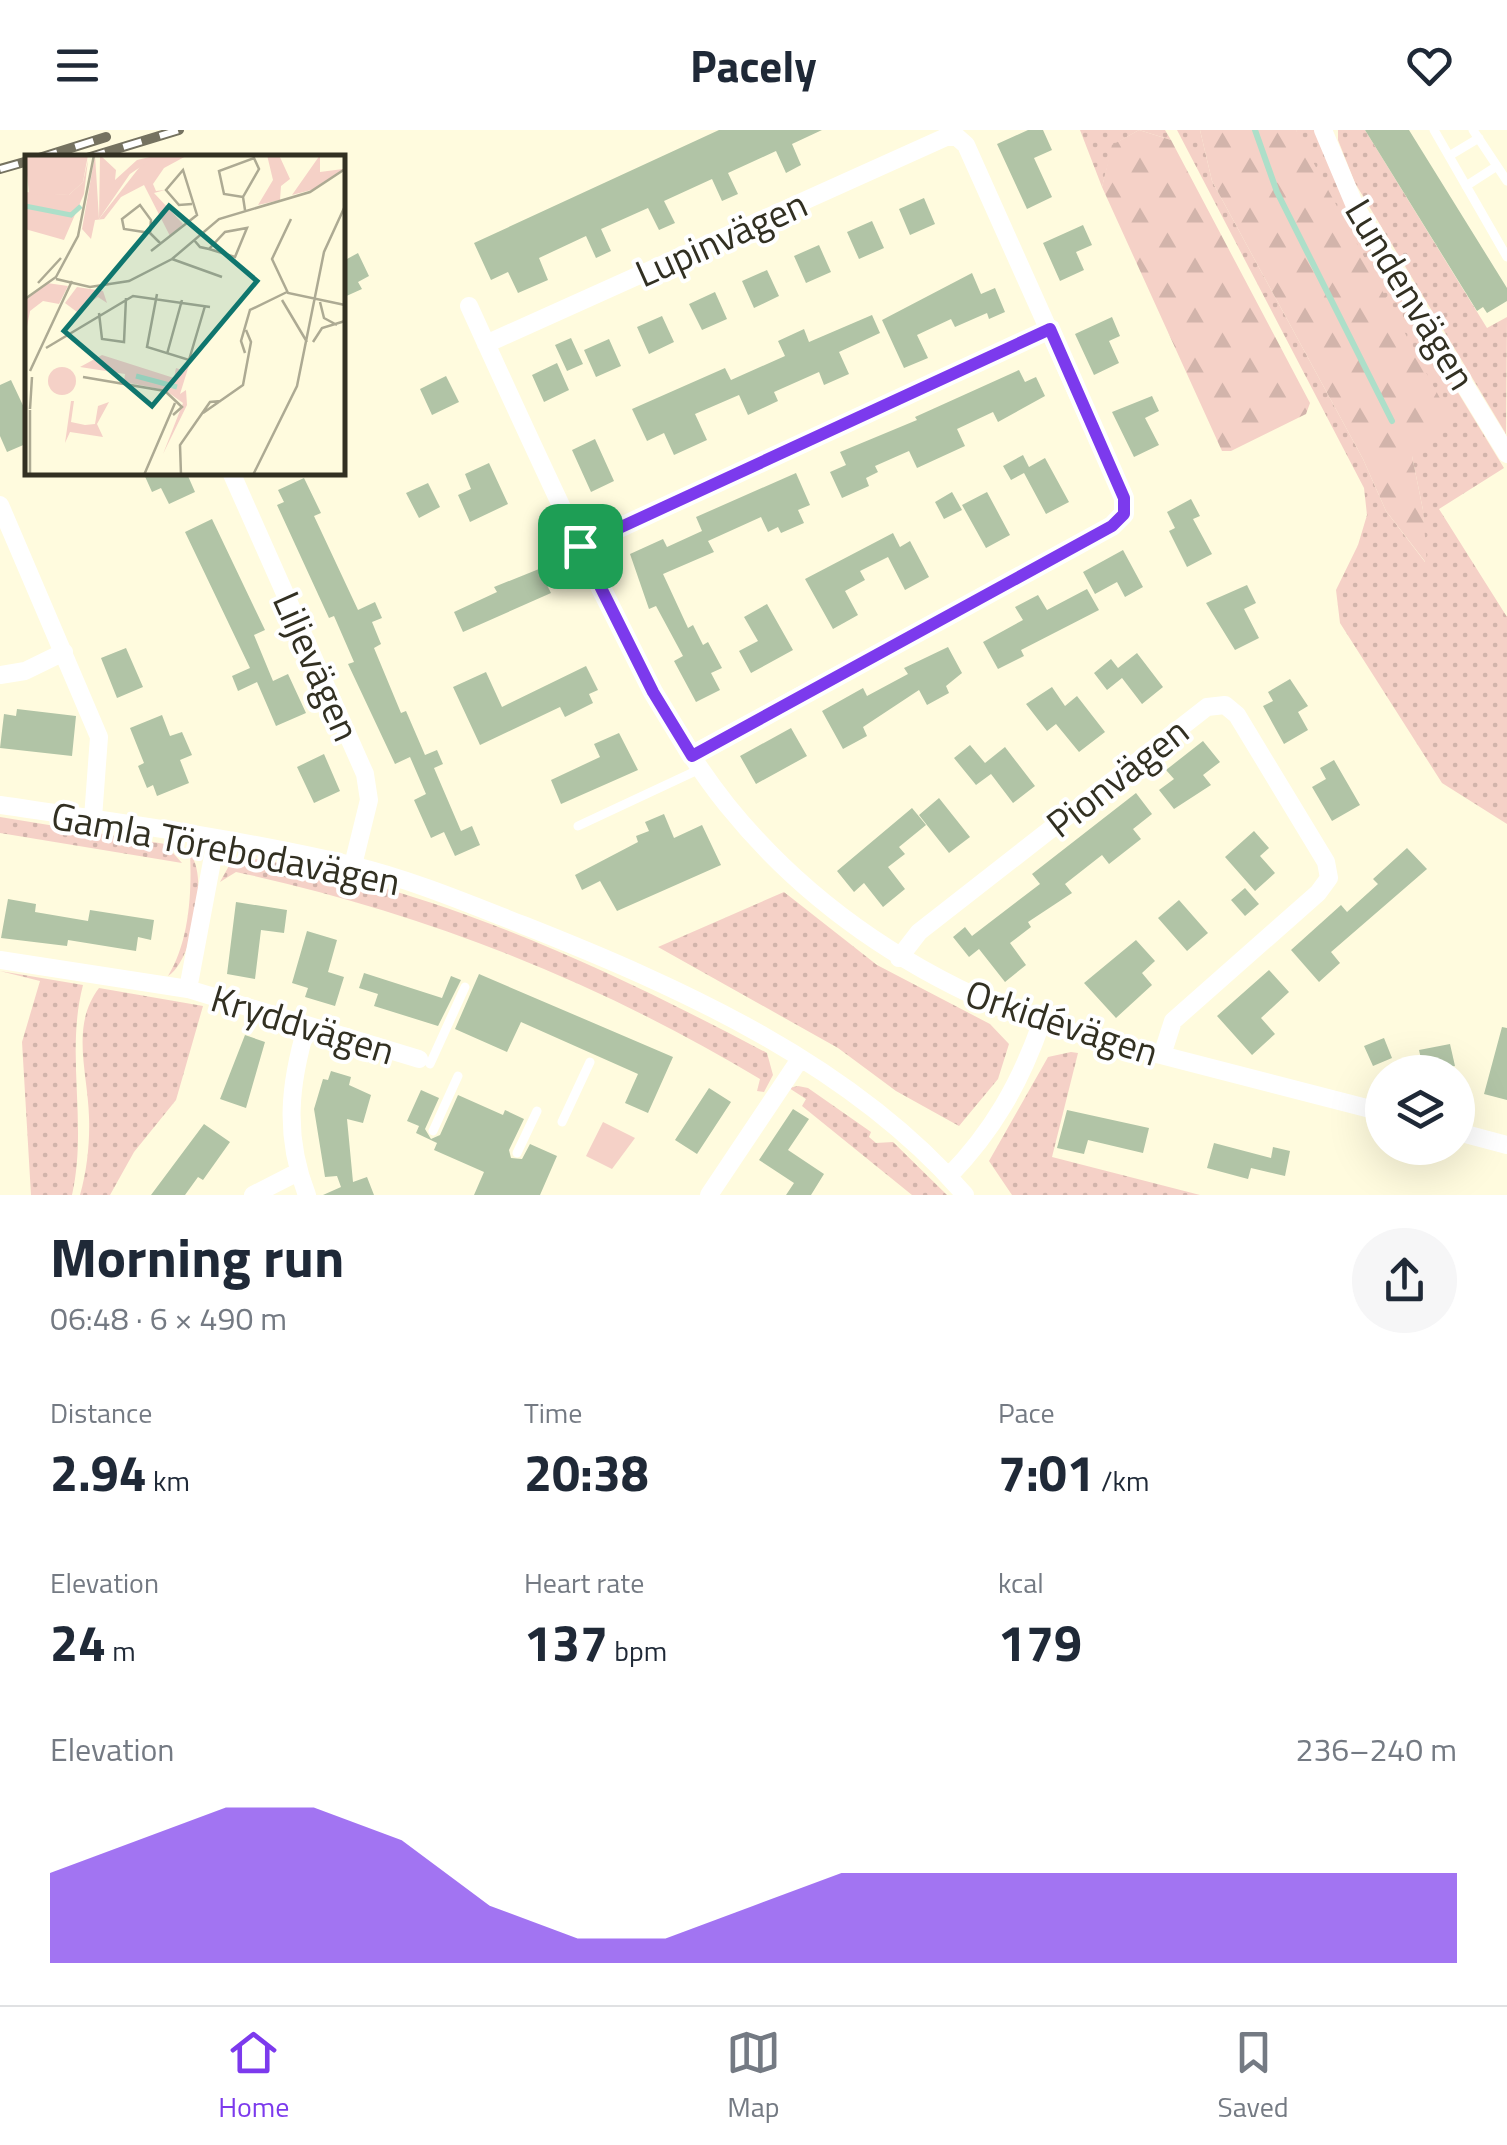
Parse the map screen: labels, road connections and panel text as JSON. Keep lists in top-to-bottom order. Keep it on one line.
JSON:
{"streets":{"street":["Lupinvägen","Lundenvägen","Liljevägen","Pionvägen","Gamla Törebodavägen","Orkidévägen","Kryddvägen"]},"crossings":[["Lupinvägen","Orkidévägen"],["Liljevägen","Gamla Törebodavägen"],["Pionvägen","Orkidévägen"],["Gamla Törebodavägen","Kryddvägen"]],"page":{"header":"Pacely","heading":["Morning run","06:48 · 6 × 490 m"],"stats":[["Distance","2.94 km"],["Time","20:38"],["Pace","7:01 /km"],["Elevation","24 m"],["Heart rate","137 bpm"],["kcal","179"]],"chart":["Elevation","236–240 m"],"tabs":["Home","Map","Saved"]}}
